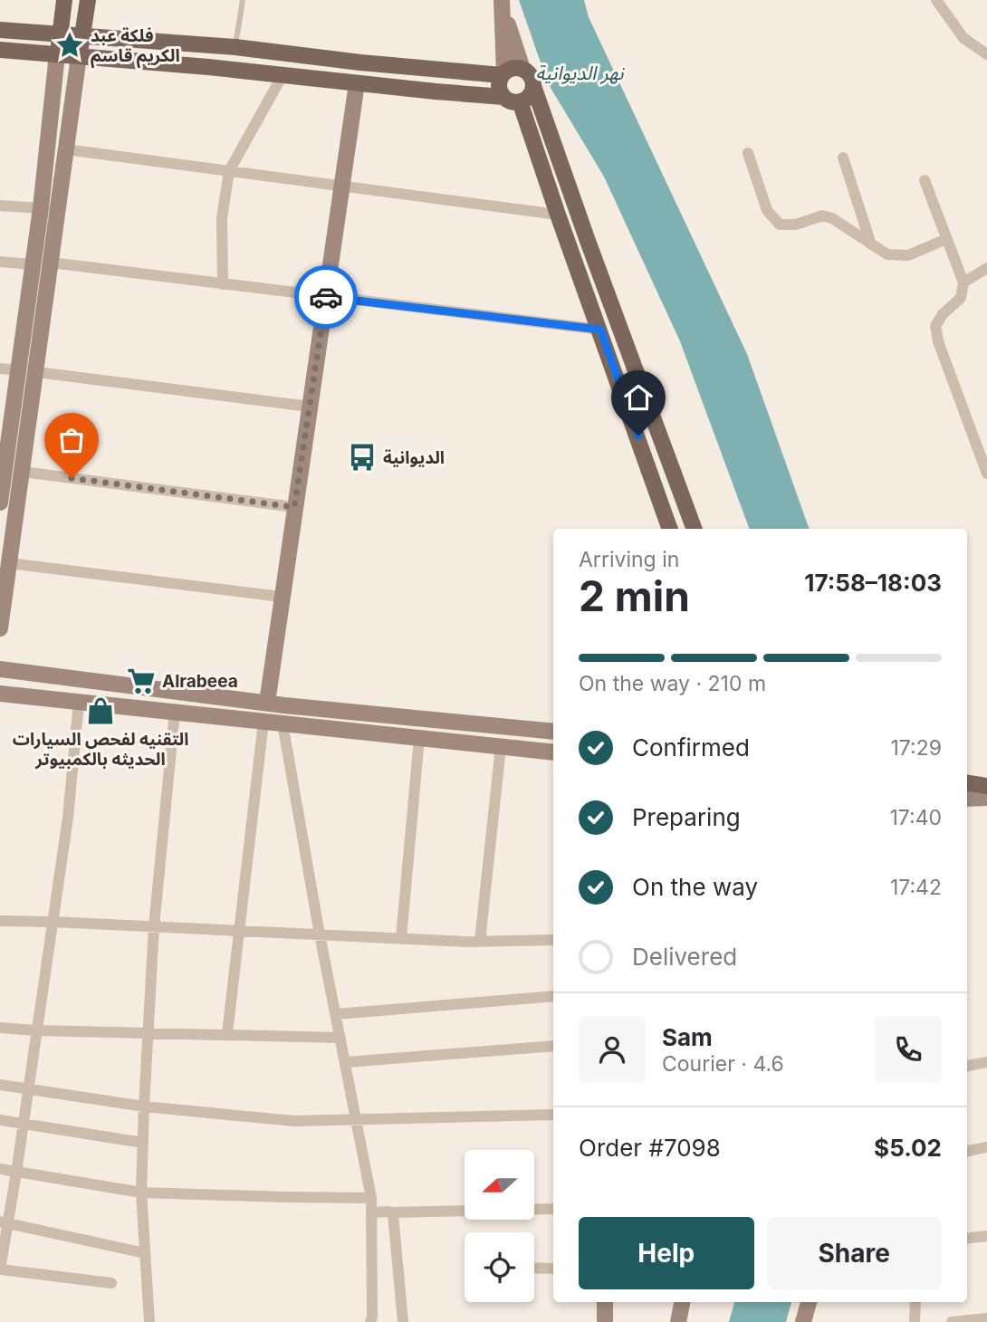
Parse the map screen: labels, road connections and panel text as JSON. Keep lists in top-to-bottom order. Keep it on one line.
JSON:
{"water":["نهر الديوانية"],"places":{"place":["فلكة عبد الكريم قاسم"],"bus stop":["الديوانية"],"supermarket":["Alrabeea"],"shop":["التقنيه لفحص السيارات الحديثه بالكمبيوتر"]},"north":"left","page":{"heading":["2 min","Arriving in","17:58–18:03"],"panel":["Sam","Courier · 4.6","Order #7098","$5.02"],"bar":"On the way · 210 m","list":[["Confirmed","17:29"],["Preparing","17:40"],["On the way","17:42"],"Delivered"],"buttons":["Help","Share"]}}
